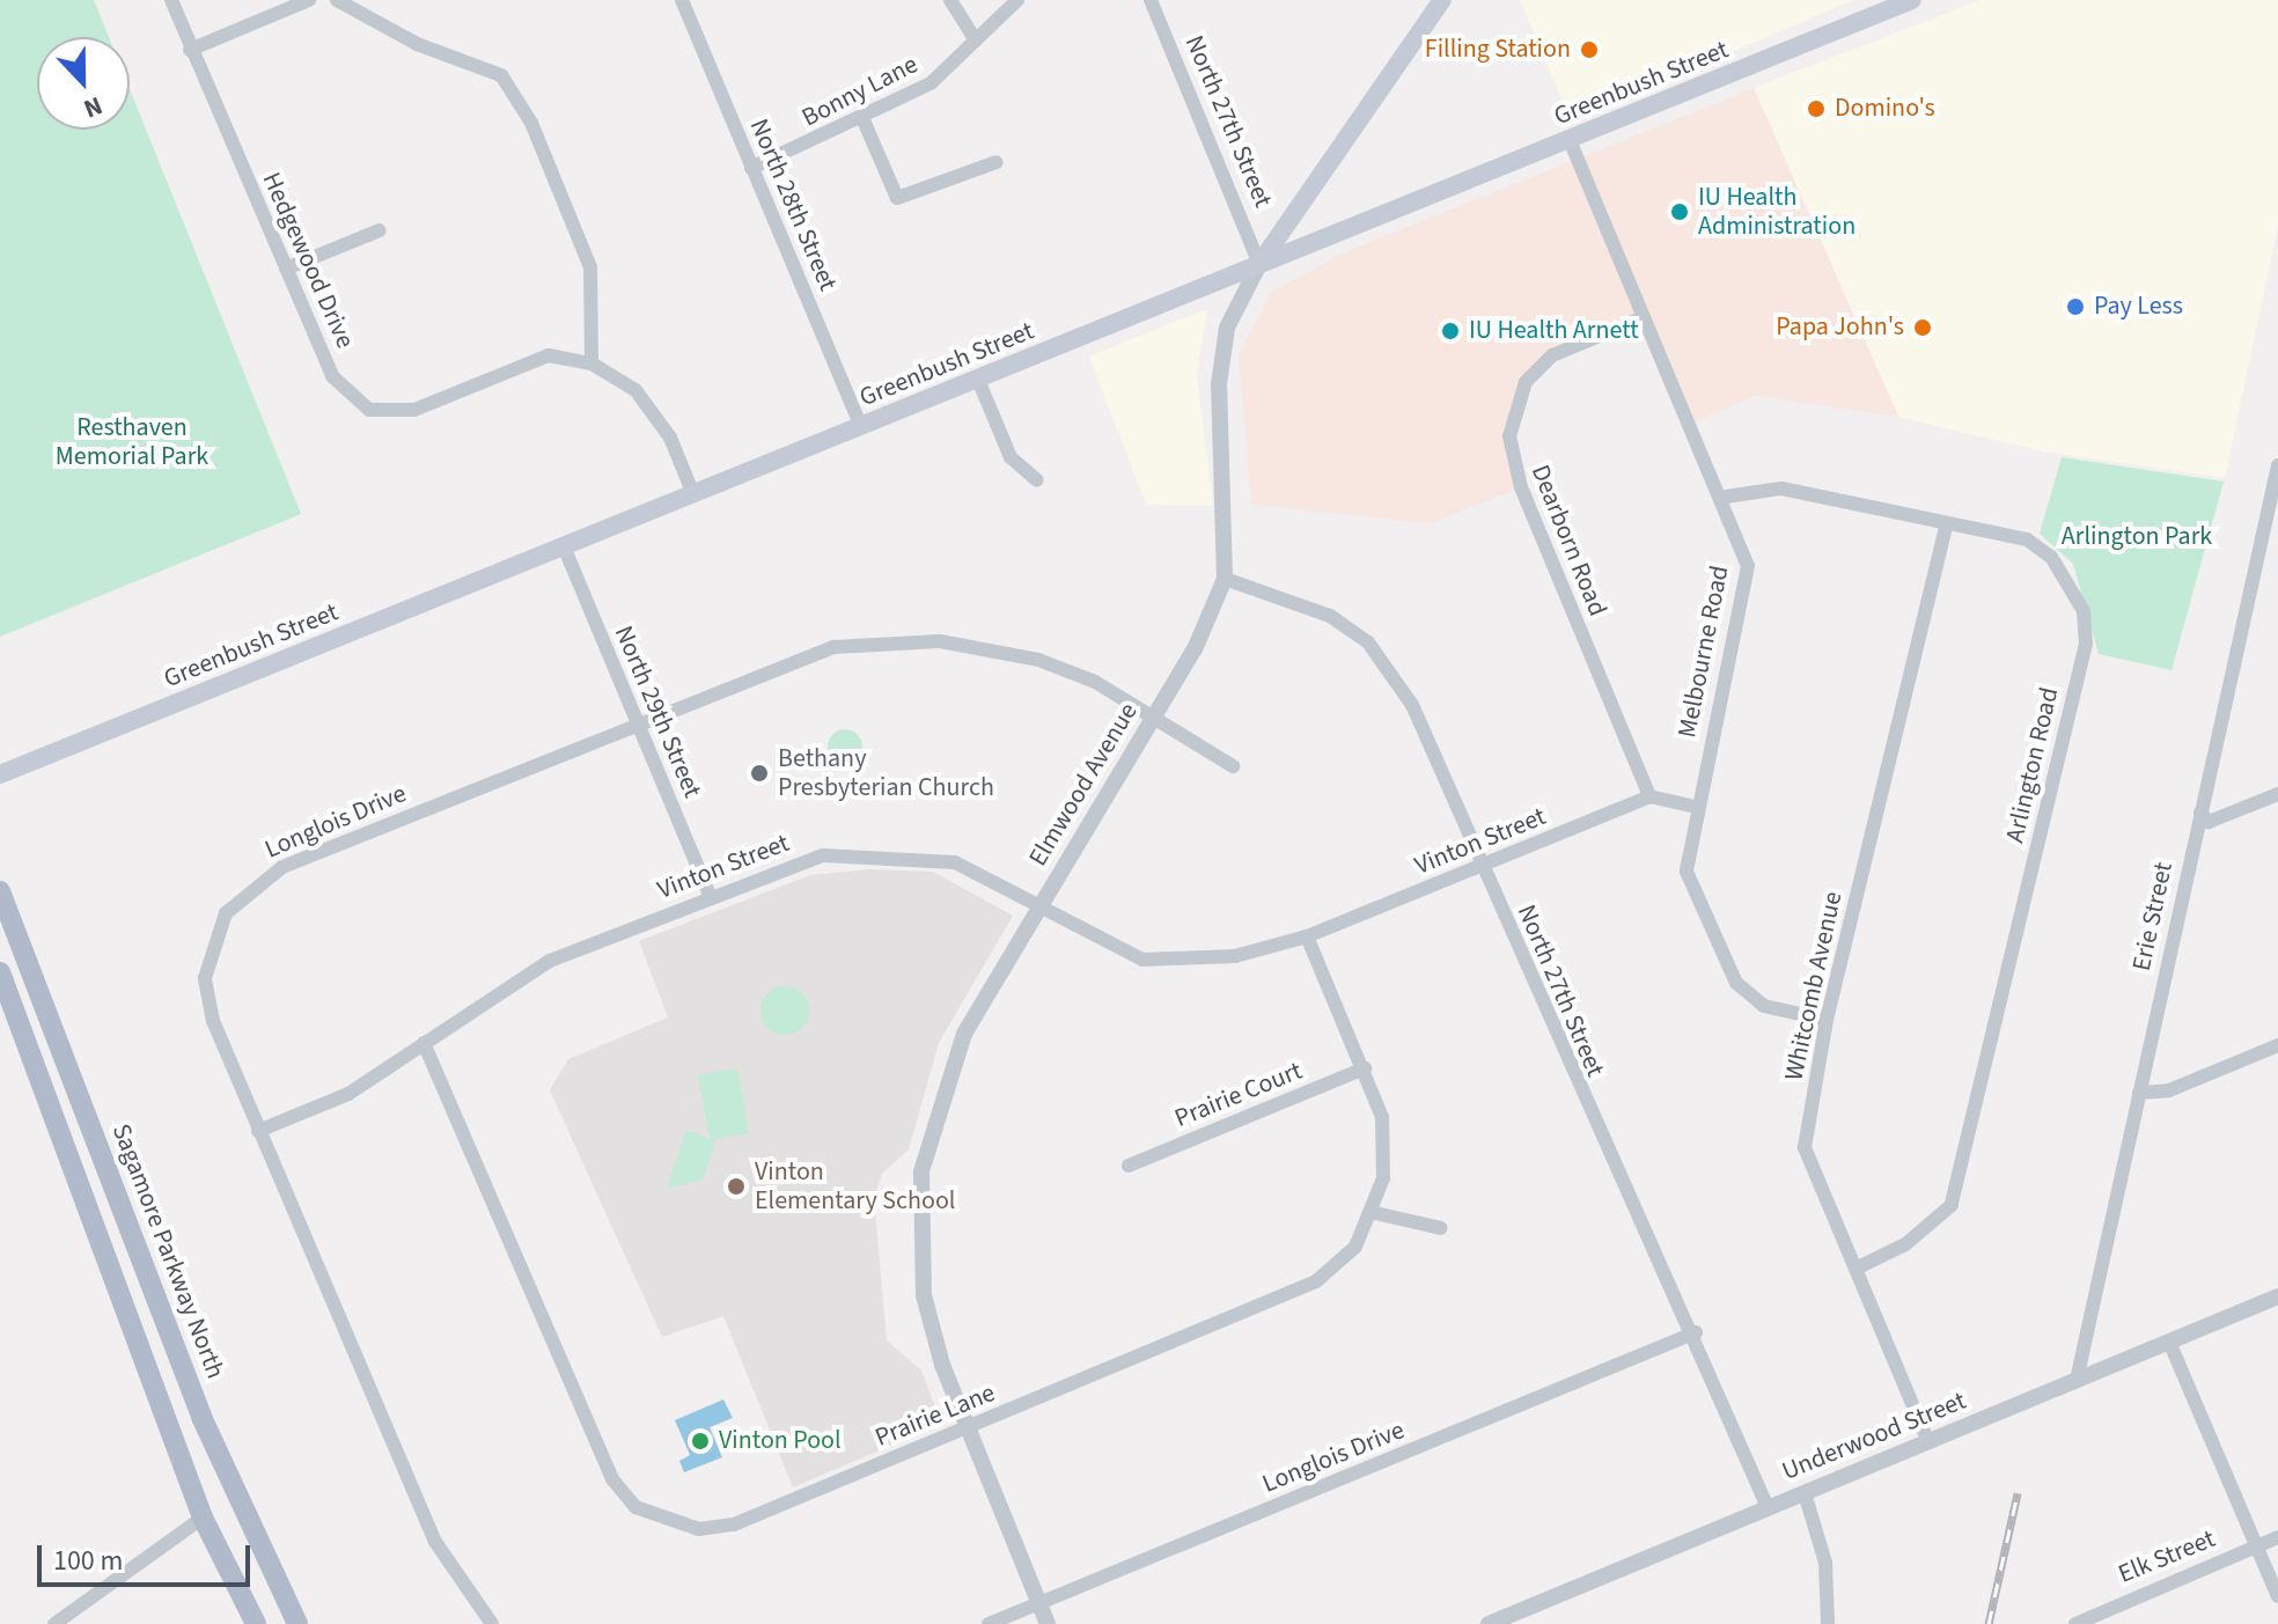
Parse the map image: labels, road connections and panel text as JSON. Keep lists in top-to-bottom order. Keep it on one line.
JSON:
{"streets":{"main road":["Greenbush Street","Elmwood Avenue","Sagamore Parkway North"],"street":["Bonny Lane","North 27th Street","North 28th Street","Hedgewood Drive","Dearborn Road","Melbourne Road","North 29th Street","Arlington Road","Longlois Drive","Vinton Street","Erie Street","Whitcomb Avenue","Prairie Court","Prairie Lane","Underwood Street","Elk Street"]},"crossings":[["Greenbush Street","North 27th Street"],["Greenbush Street","North 28th Street"],["Greenbush Street","Hedgewood Drive"],["Greenbush Street","Melbourne Road"],["Greenbush Street","North 29th Street"],["Greenbush Street","Elmwood Avenue"],["Bonny Lane","North 28th Street"],["North 27th Street","Elmwood Avenue"],["North 27th Street","Longlois Drive"],["North 27th Street","Vinton Street"],["North 27th Street","Underwood Street"],["Dearborn Road","Melbourne Road"],["Dearborn Road","Vinton Street"],["Melbourne Road","Arlington Road"],["Melbourne Road","Whitcomb Avenue"],["North 29th Street","Longlois Drive"],["North 29th Street","Vinton Street"],["Arlington Road","Whitcomb Avenue"],["Elmwood Avenue","Longlois Drive"],["Elmwood Avenue","Vinton Street"],["Elmwood Avenue","Prairie Lane"],["Longlois Drive","Vinton Street"],["Vinton Street","Prairie Lane"],["Erie Street","Underwood Street"],["Whitcomb Avenue","Underwood Street"],["Prairie Court","Prairie Lane"]],"parks":["Resthaven Memorial Park","Arlington Park"],"places":["Filling Station","Domino's","IU Health Administration","Pay Less","Papa John's","IU Health Arnett","Bethany Presbyterian Church","Vinton Elementary School","Vinton Pool"],"scale_bar":"100 m","north":"bottom"}
